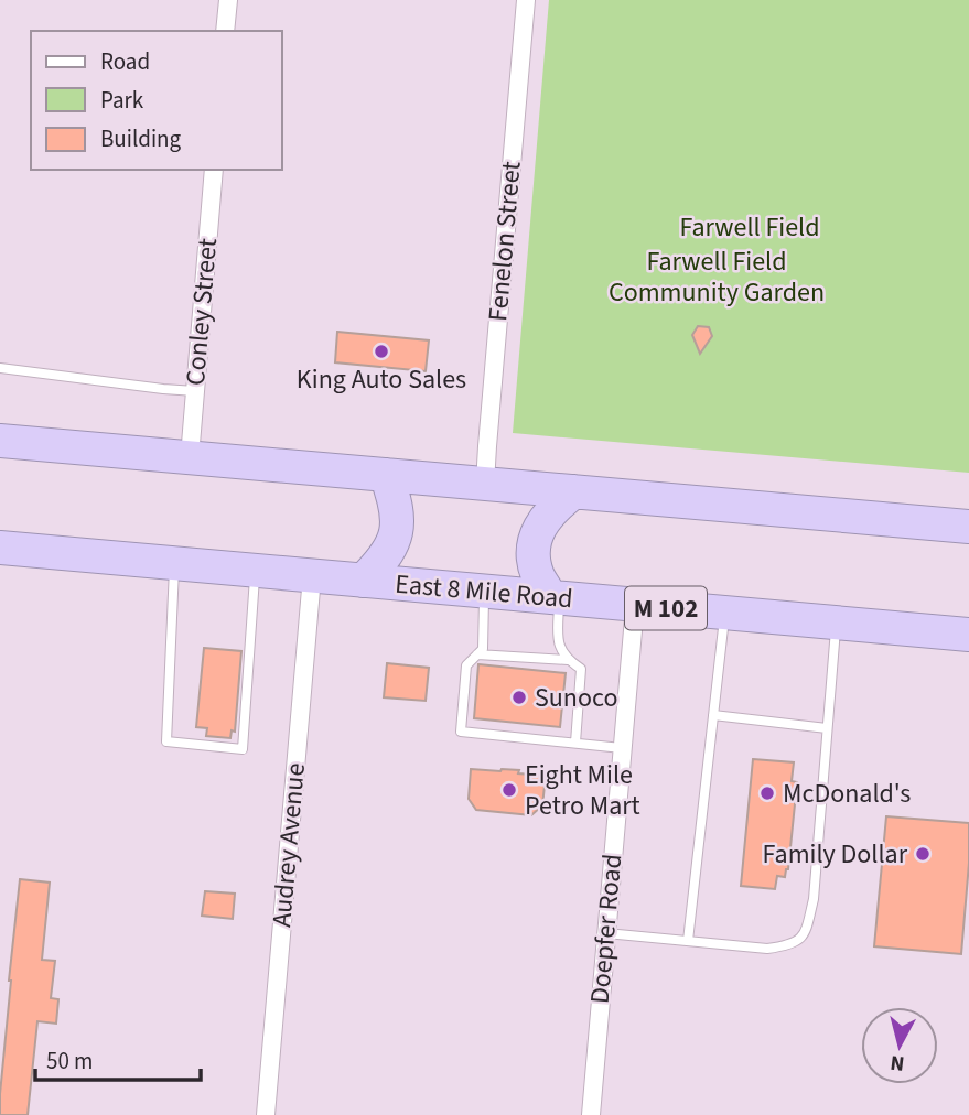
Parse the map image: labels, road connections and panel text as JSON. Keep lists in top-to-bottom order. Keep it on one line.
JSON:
{"streets":{"highway":["East 8 Mile Road","M 102"],"street":["Fenelon Street","Conley Street","Audrey Avenue","Doepfer Road"]},"crossings":[["East 8 Mile Road","Audrey Avenue"],["East 8 Mile Road","Doepfer Road"]],"parks":["Farwell Field","Farwell Field Community Garden"],"places":["King Auto Sales","Sunoco","Eight Mile Petro Mart","McDonald's","Family Dollar"],"legend":["Road","Park","Building"],"scale_bar":"50 m","north":"bottom"}
